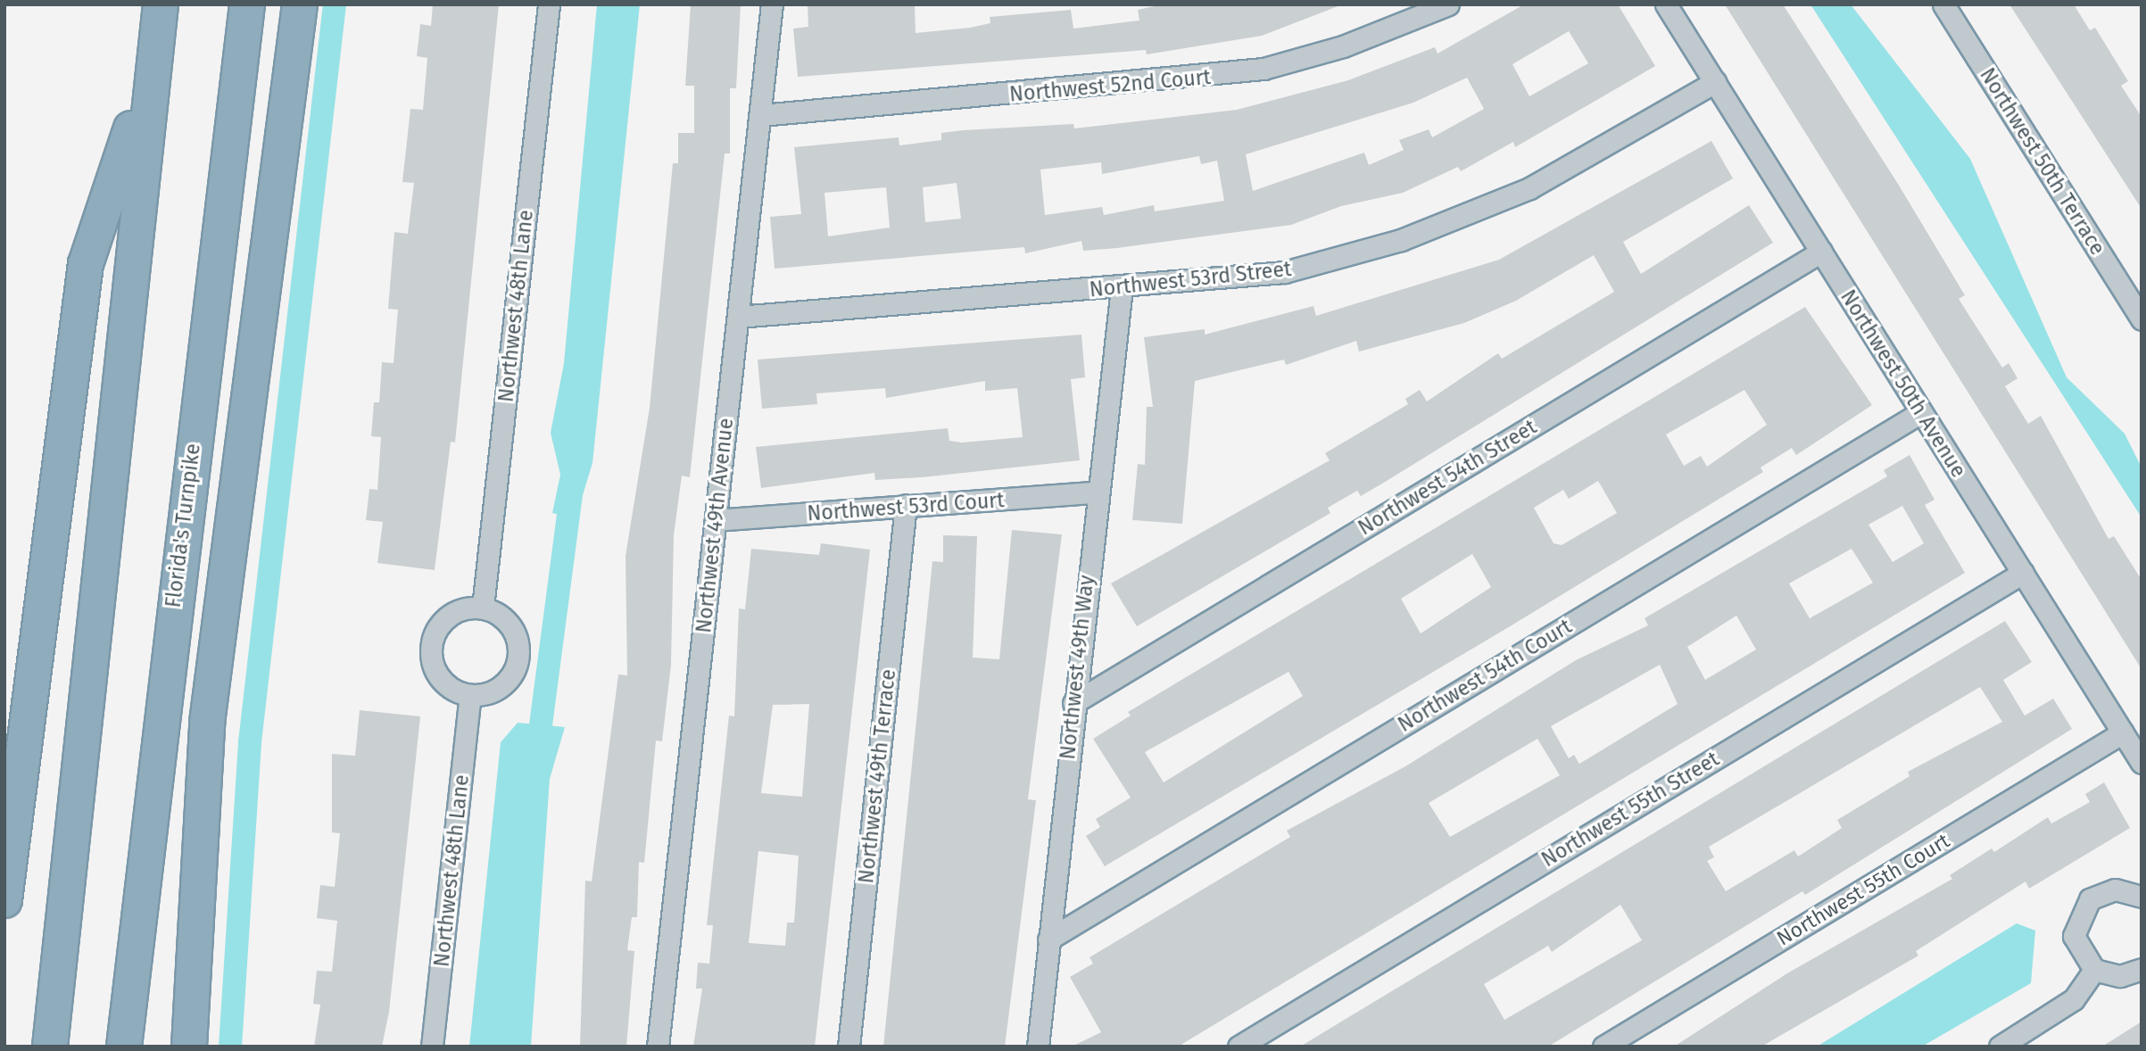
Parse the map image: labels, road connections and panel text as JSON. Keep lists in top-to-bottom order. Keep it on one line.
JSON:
{"streets":{"highway":["Florida's Turnpike"],"street":["Northwest 52nd Court","Northwest 50th Terrace","Northwest 53rd Street","Northwest 48th Lane","Northwest 50th Avenue","Northwest 54th Street","Northwest 53rd Court","Northwest 49th Avenue","Northwest 49th Way","Northwest 54th Court","Northwest 49th Terrace","Northwest 55th Street","Northwest 55th Court"]},"crossings":[["Northwest 52nd Court","Northwest 49th Avenue"],["Northwest 53rd Street","Northwest 50th Avenue"],["Northwest 53rd Street","Northwest 49th Avenue"],["Northwest 53rd Street","Northwest 49th Way"],["Northwest 50th Avenue","Northwest 54th Street"],["Northwest 50th Avenue","Northwest 54th Court"],["Northwest 50th Avenue","Northwest 55th Street"],["Northwest 50th Avenue","Northwest 55th Court"],["Northwest 54th Street","Northwest 49th Way"],["Northwest 53rd Court","Northwest 49th Avenue"],["Northwest 53rd Court","Northwest 49th Way"],["Northwest 53rd Court","Northwest 49th Terrace"],["Northwest 49th Way","Northwest 54th Court"]]}
